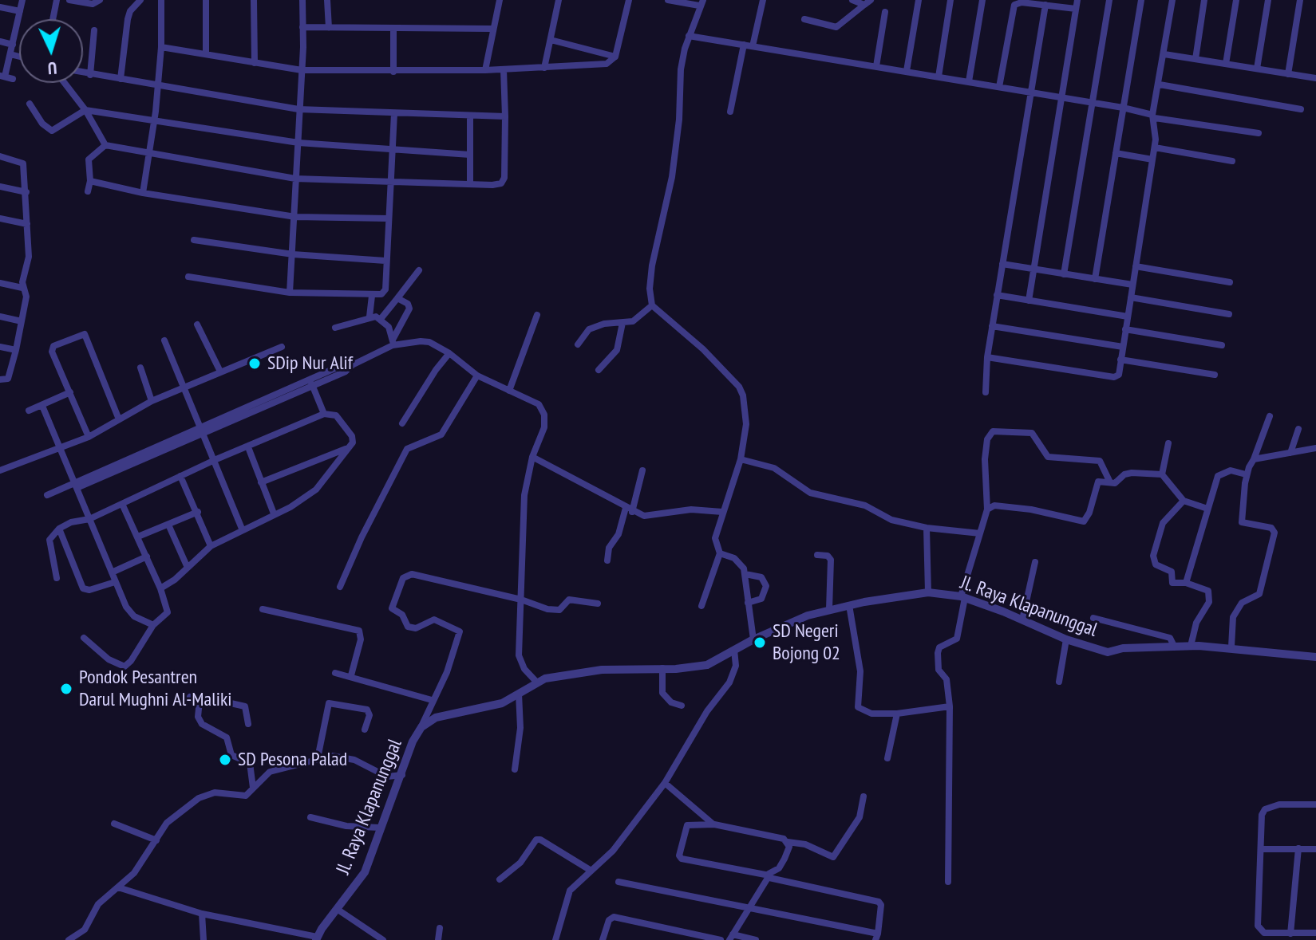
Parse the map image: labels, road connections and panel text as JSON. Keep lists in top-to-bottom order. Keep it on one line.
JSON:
{"streets":{"street":["Jl. Raya Klapanunggal"]},"places":["SDip Nur Alif","SD Negeri Bojong 02","Pondok Pesantren Darul Mughni Al-Maliki","SD Pesona Palad"],"north":"bottom"}
